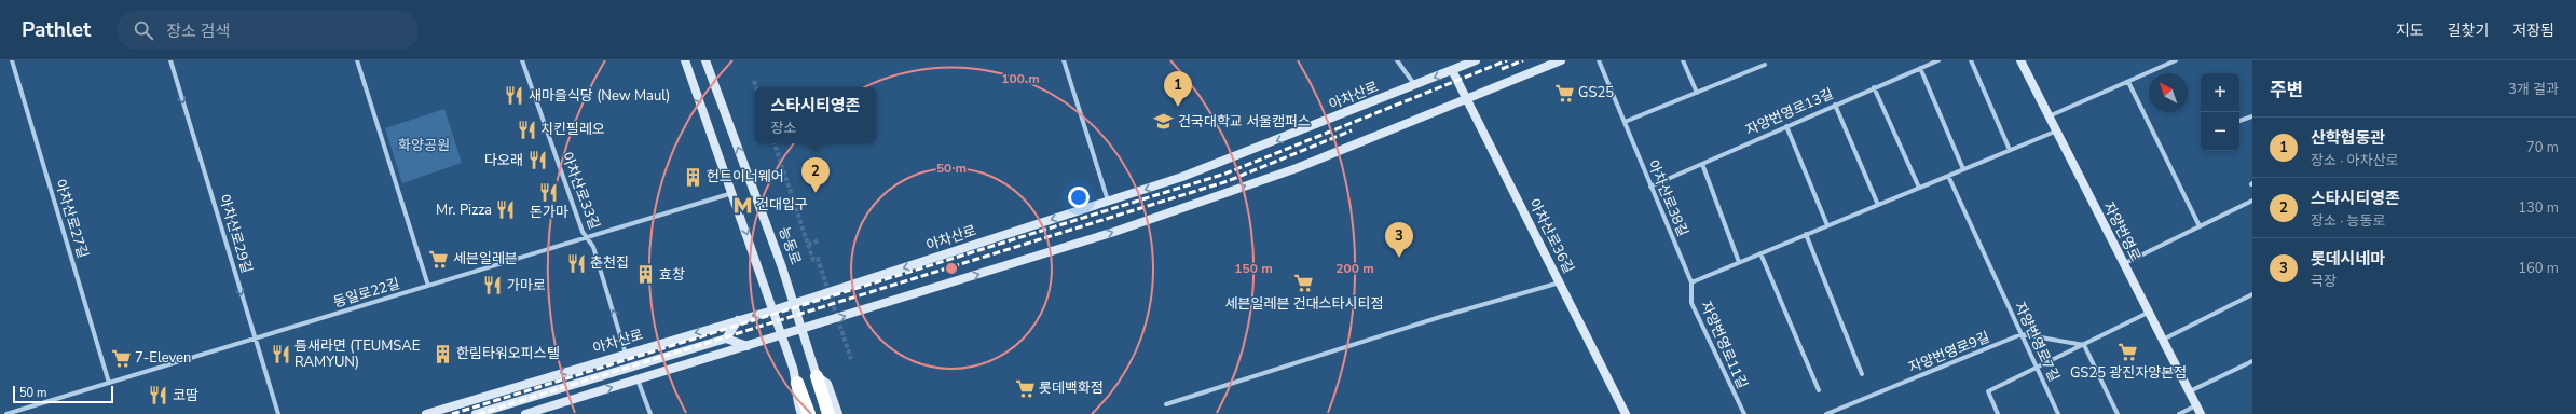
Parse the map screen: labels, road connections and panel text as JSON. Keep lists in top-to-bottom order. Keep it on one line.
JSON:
{"streets":{"main road":["아차산로","자양번영로","아차산로36길","능동로"],"street":["자양번영로13길","아차산로33길","아차산로38길","아차산로27길","아차산로29길","동일로22길","자양번영로7길","자양번영로11길","자양번영로9길"]},"crossings":[["아차산로","아차산로33길"],["아차산로","아차산로36길"],["아차산로","능동로"],["자양번영로13길","아차산로38길"],["아차산로33길","동일로22길"],["아차산로38길","자양번영로11길"],["아차산로27길","동일로22길"],["아차산로29길","동일로22길"],["자양번영로7길","자양번영로9길"]],"one_way":["아차산로33길","아차산로29길"],"parks":["화양공원"],"places":{"supermarket":["GS25","세븐일레븐","세븐일레븐 건대스타시티점","GS25 광진자양본점","7-Eleven","롯데백화점"],"restaurant":["새마을식당 (New Maul)","치킨필레오","다오래","돈가마","Mr. Pizza","춘천집","가마로","틈새라면 (TEUMSAE RAMYUN)","코땀"],"school or university":["건국대학교 서울캠퍼스"],"building":["헌트이너웨어","효창","한림타워오피스텔"],"metro station":["건대입구"]},"scale_bar":"50 m","north":"top left","page":{"header":"Pathlet","search":"장소 검색","nav":["지도","길찾기","저장됨"],"heading":["주변","3개 결과"],"pins":["1","2","3"],"map_buttons":["+","−"],"popup":["스타시티영존","장소"],"list":[{"mark":"1","name":"산학협동관","note":"장소 · 아차산로","value":"70 m"},{"mark":"2","name":"스타시티영존","note":"장소 · 능동로","value":"130 m"},{"mark":"3","name":"롯데시네마","note":"극장","value":"160 m"}],"scale":"50 m"},"rings":["100 m","50 m","150 m","200 m"]}
